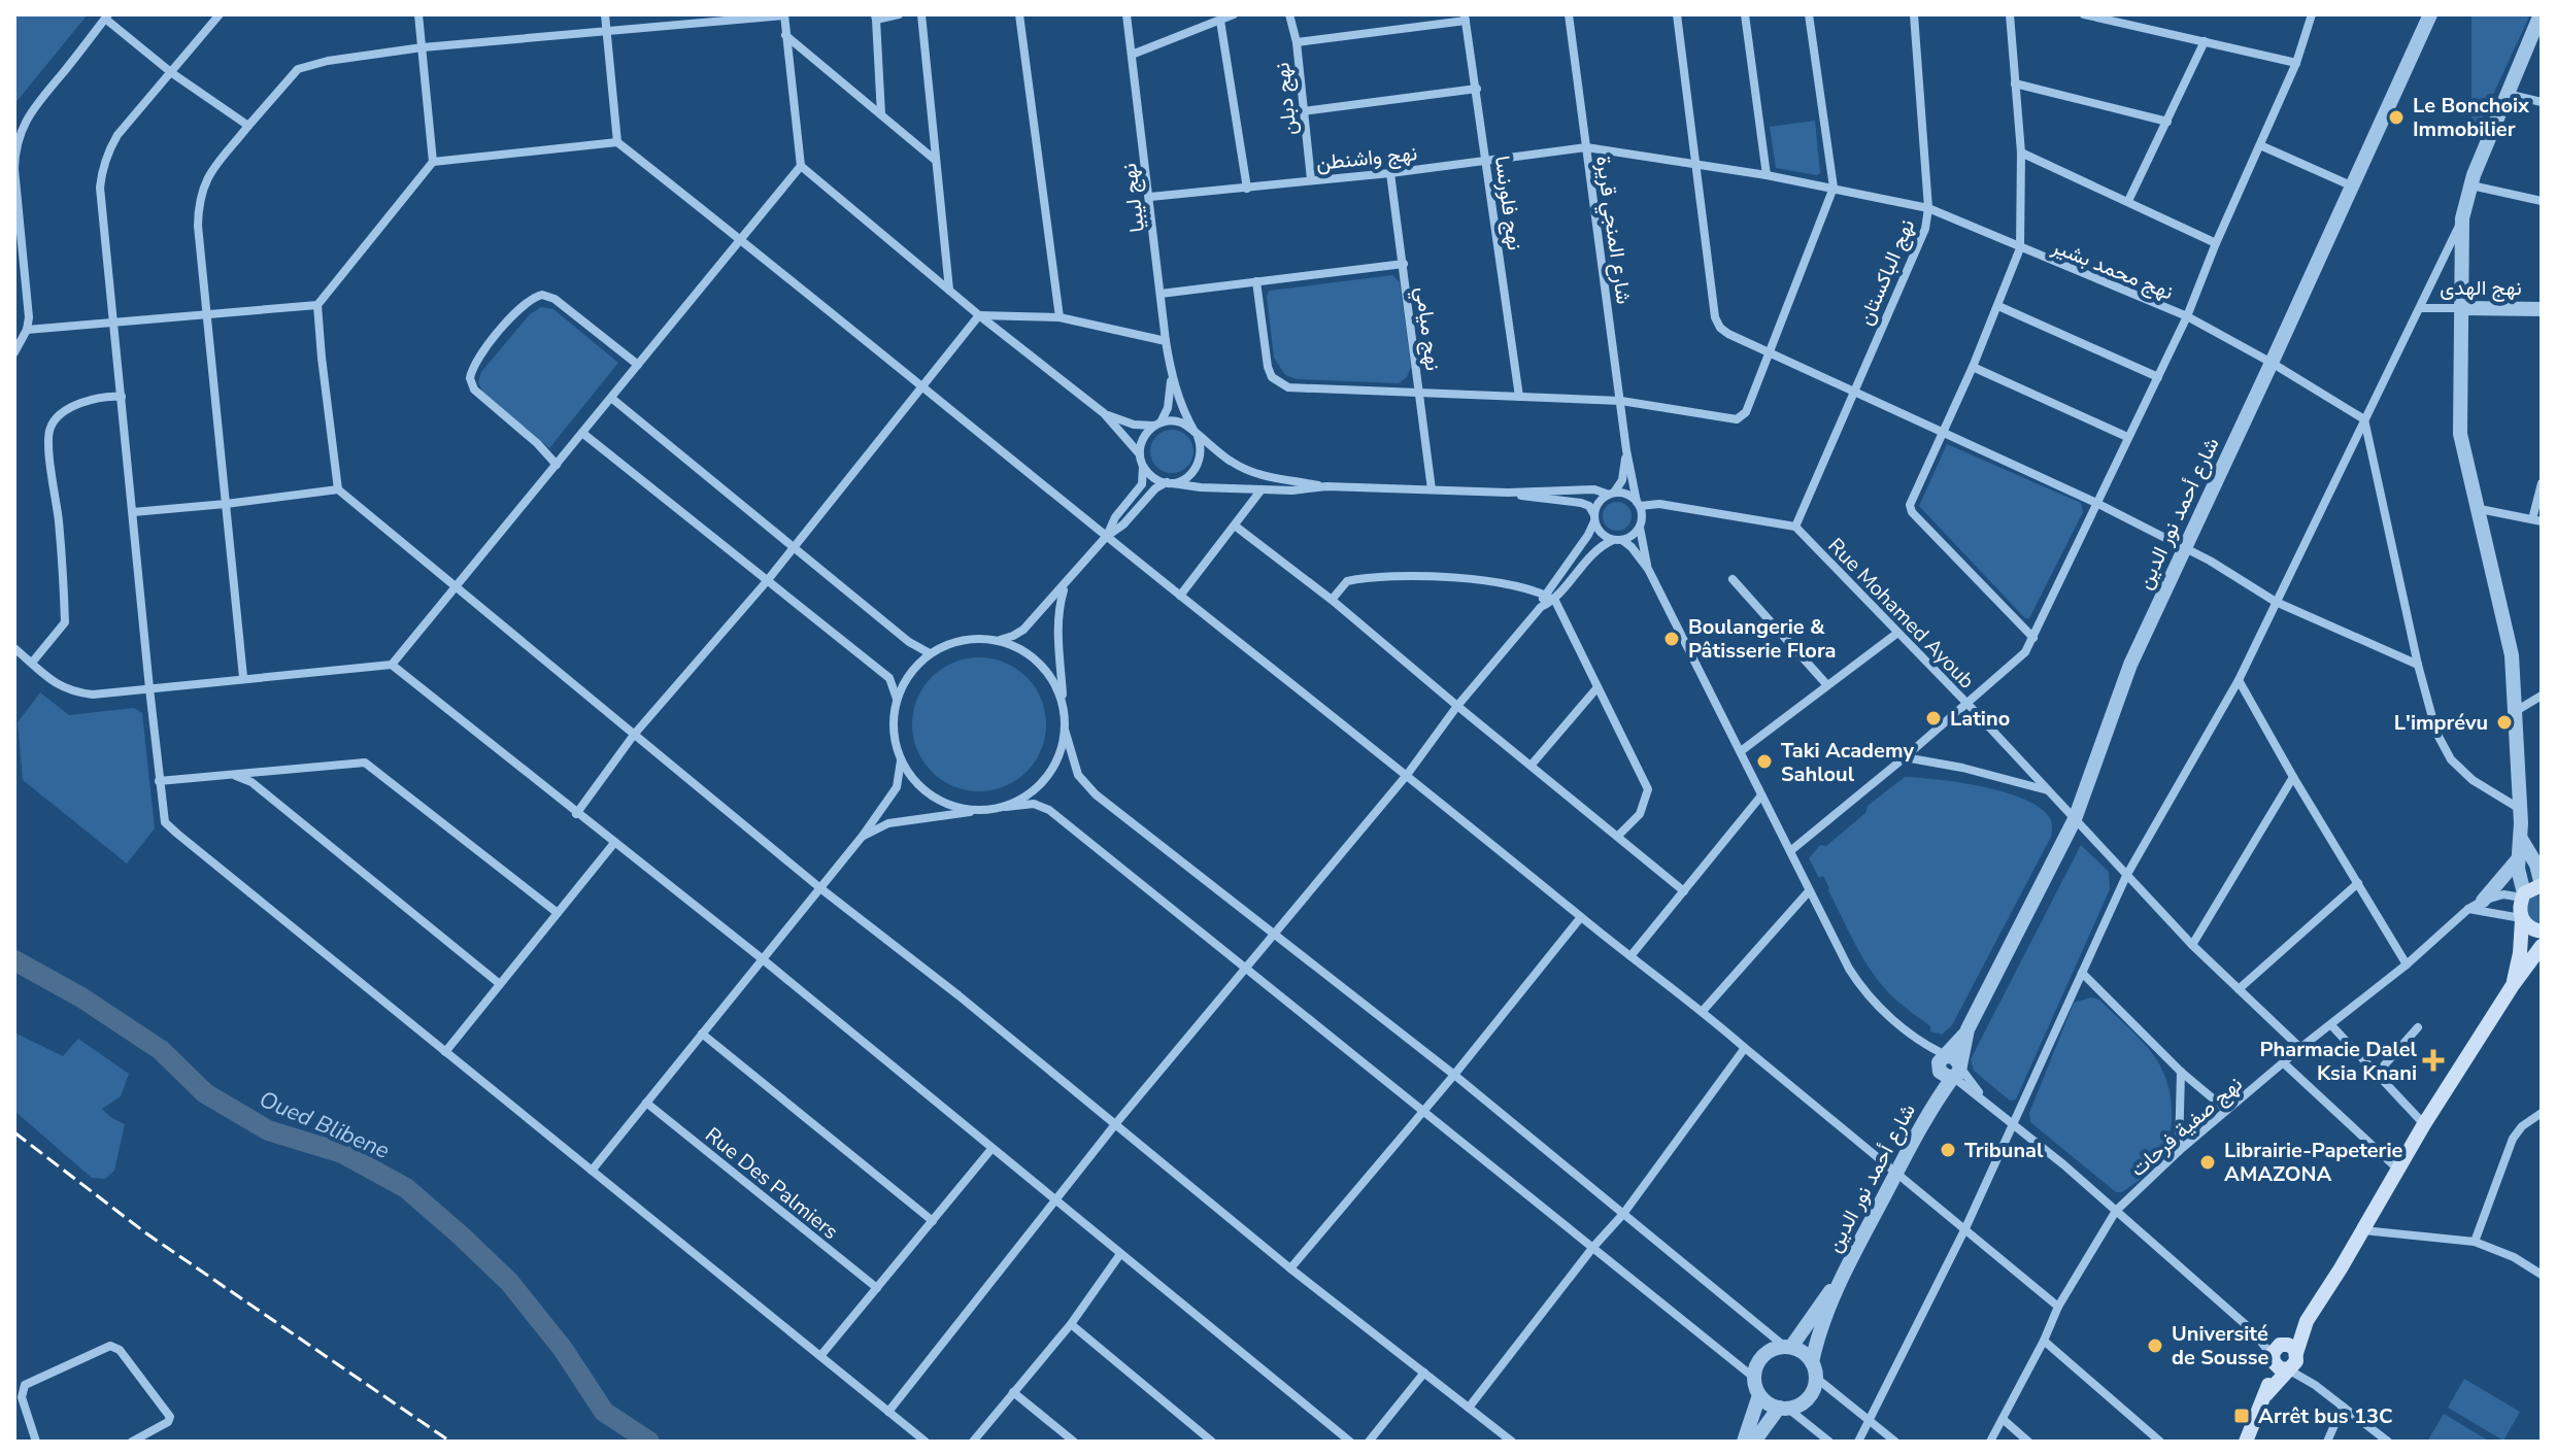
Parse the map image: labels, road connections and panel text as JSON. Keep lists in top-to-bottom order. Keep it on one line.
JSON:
{"streets":{"street":["نهج دبلن","نهج واشنطن","نهج ليبيا","نهج فلورنسا","شارع المنجي قريرة","نهج محمد بشير","نهج الباكستان","نهج الهدى","نهج ميامي","شارع أحمد نور الدين","Rue Mohamed Ayoub","نهج صفية فرحات","Rue Des Palmiers"]},"crossings":[["نهج دبلن","نهج واشنطن"],["نهج واشنطن","نهج ليبيا"],["نهج واشنطن","نهج فلورنسا"],["نهج واشنطن","شارع المنجي قريرة"],["نهج واشنطن","نهج محمد بشير"],["نهج واشنطن","نهج ميامي"],["نهج محمد بشير","نهج الباكستان"],["نهج محمد بشير","شارع أحمد نور الدين"],["نهج الباكستان","Rue Mohamed Ayoub"],["شارع أحمد نور الدين","Rue Mohamed Ayoub"],["Rue Mohamed Ayoub","نهج صفية فرحات"]],"water":["Oued Blibene"],"places":{"other":["Le Bonchoix Immobilier","Boulangerie & Pâtisserie Flora","Latino","L'imprévu","Taki Academy Sahloul","Tribunal","Librairie-Papeterie AMAZONA","Université de Sousse"],"health":["Pharmacie Dalel Ksia Knani"],"transit":["Arrêt bus 13C"]}}
